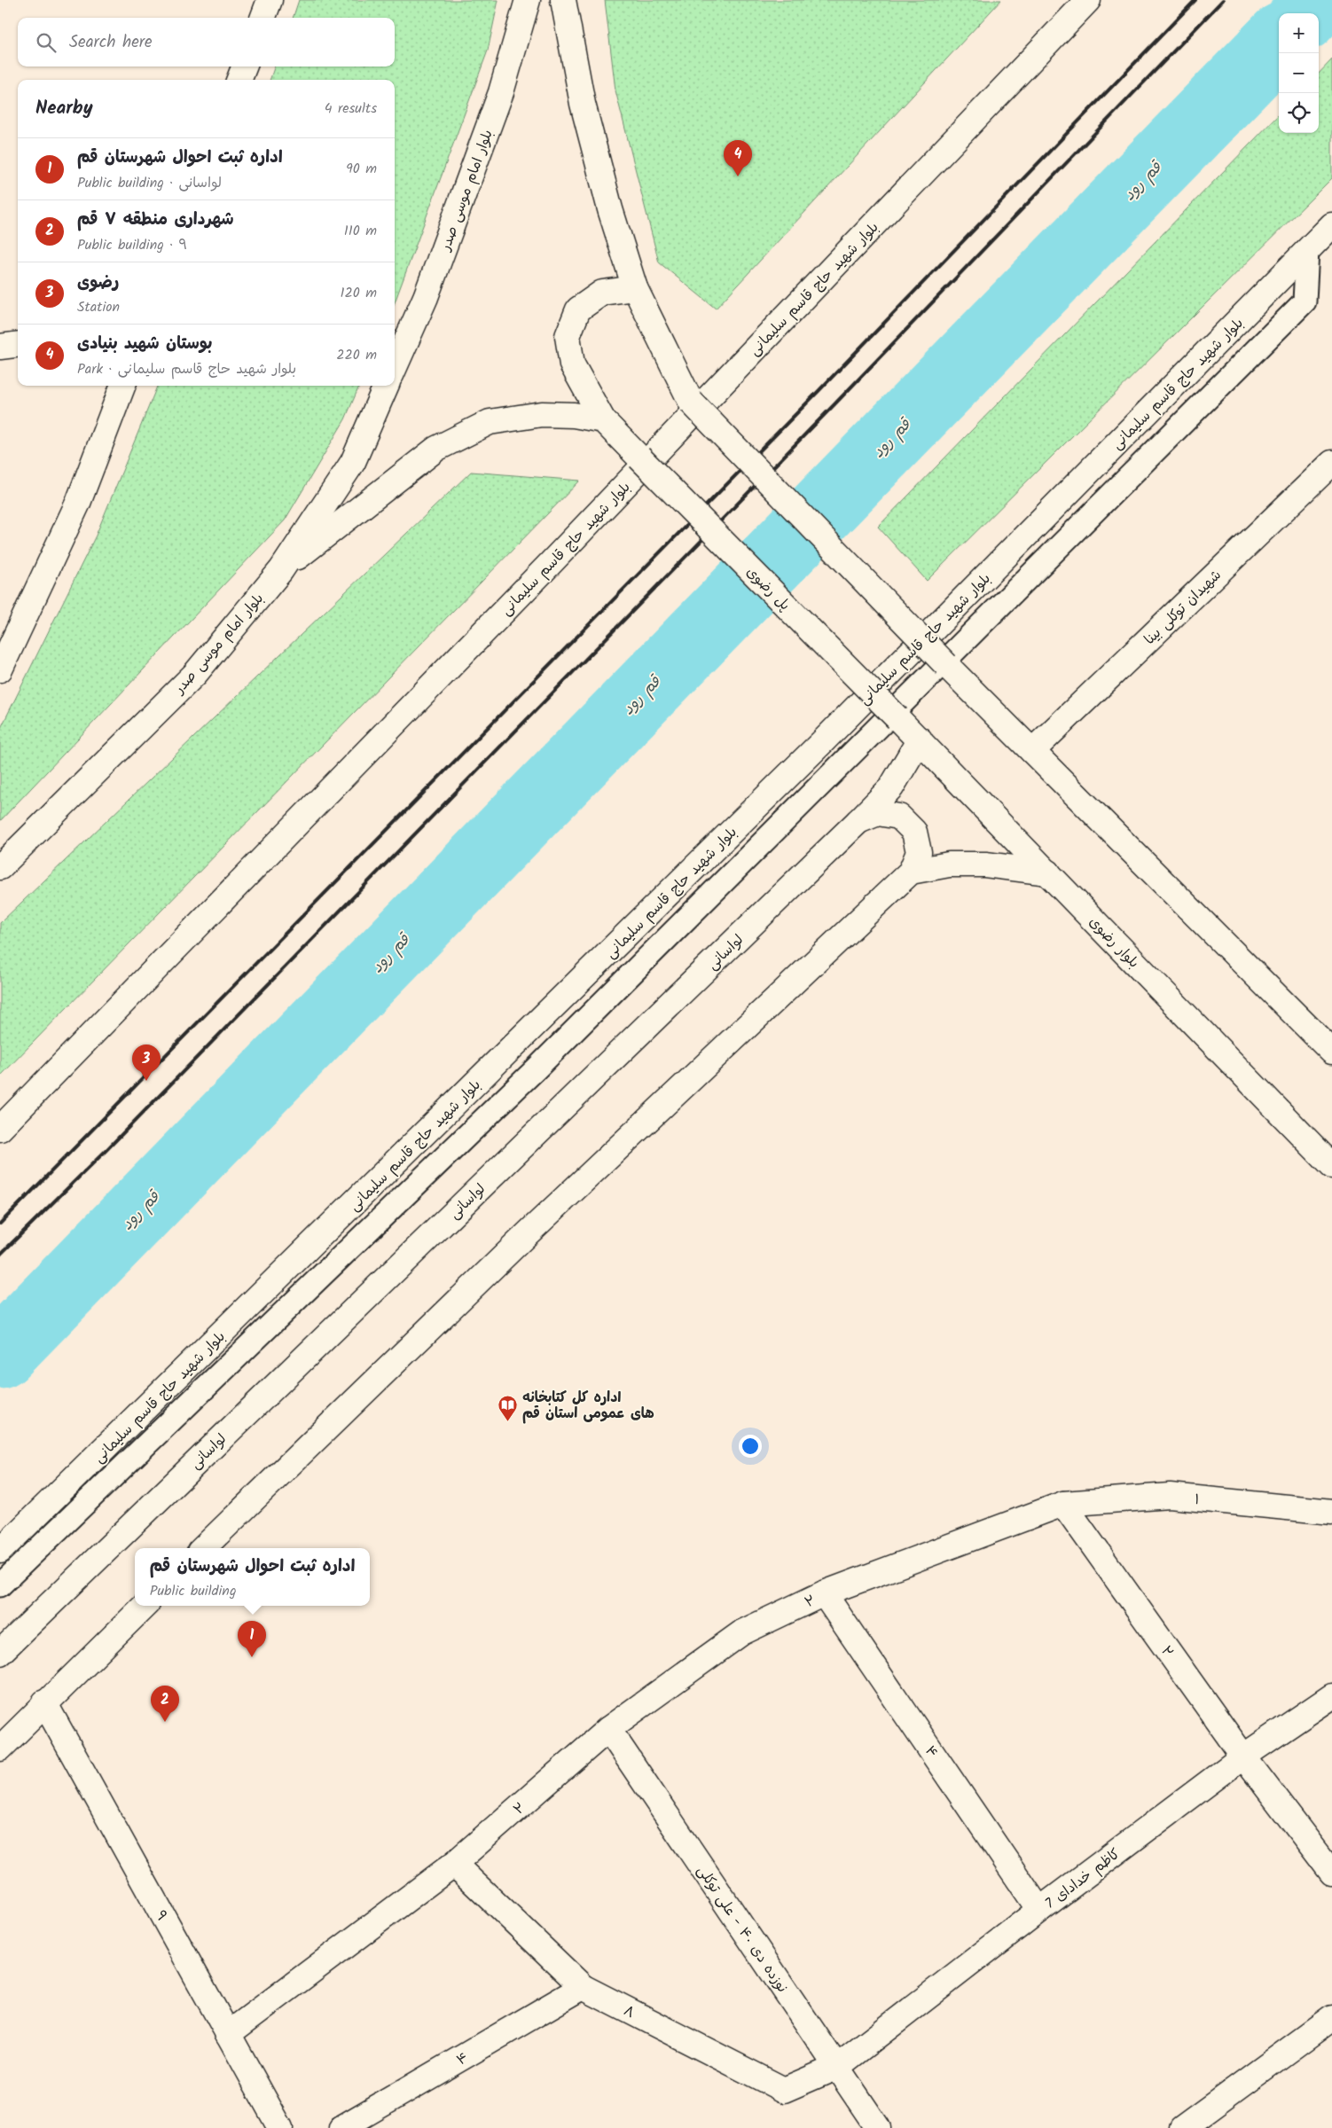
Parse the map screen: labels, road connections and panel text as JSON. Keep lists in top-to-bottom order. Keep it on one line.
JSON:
{"streets":{"main road":["بلوار امام موسی صدر","بلوار شهید حاج قاسم سلیمانی","پل رضوی","شهیدان توکلی بینا","بلوار رضوی","لواسانی","۱","۲","۴","7 کاظم خدادای","۹","نوزده دی ۴۰ - علی توکلی","۸"]},"crossings":[["پل رضوی","بلوار رضوی"],["بلوار رضوی","لواسانی"],["۱","۲"],["۲","۴"],["۲","7 کاظم خدادای"],["۲","۹"],["۲","نوزده دی ۴۰ - علی توکلی"],["۲","۸"],["۴","7 کاظم خدادای"],["۴","۸"],["7 کاظم خدادای","نوزده دی ۴۰ - علی توکلی"],["7 کاظم خدادای","۸"],["نوزده دی ۴۰ - علی توکلی","۸"]],"water":["قم رود"],"places":{"library":["اداره کل کتابخانه های عمومی استان قم"]},"page":{"map_buttons":["+","−"],"search":"Search here","heading":["Nearby","4 results"],"list":[{"mark":"1","name":"اداره ثبت احوال شهرستان قم","note":"Public building · لواسانی","value":"90 m"},{"mark":"2","name":"شهرداری منطقه ۷ قم","note":"Public building · ۹","value":"110 m"},{"mark":"3","name":"رضوی","note":"Station","value":"120 m"},{"mark":"4","name":"بوستان شهید بنیادی","note":"Park · بلوار شهید حاج قاسم سلیمانی","value":"220 m"}],"pins":["4","3","1","2"],"popup":["اداره ثبت احوال شهرستان قم","Public building"]}}
